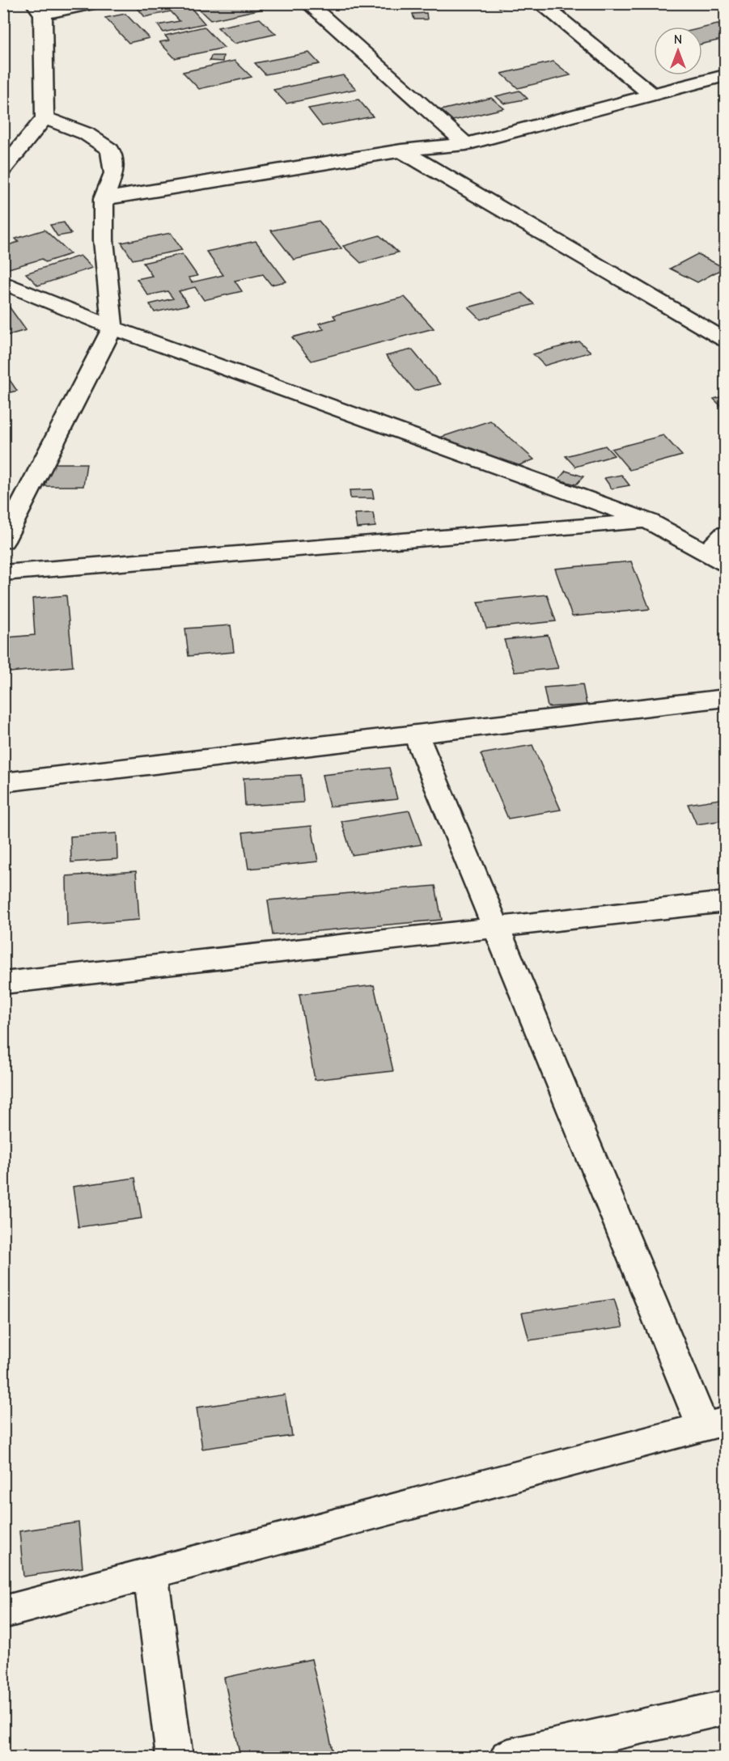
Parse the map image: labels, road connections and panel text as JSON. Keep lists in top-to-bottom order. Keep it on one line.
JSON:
{"north":"top"}
